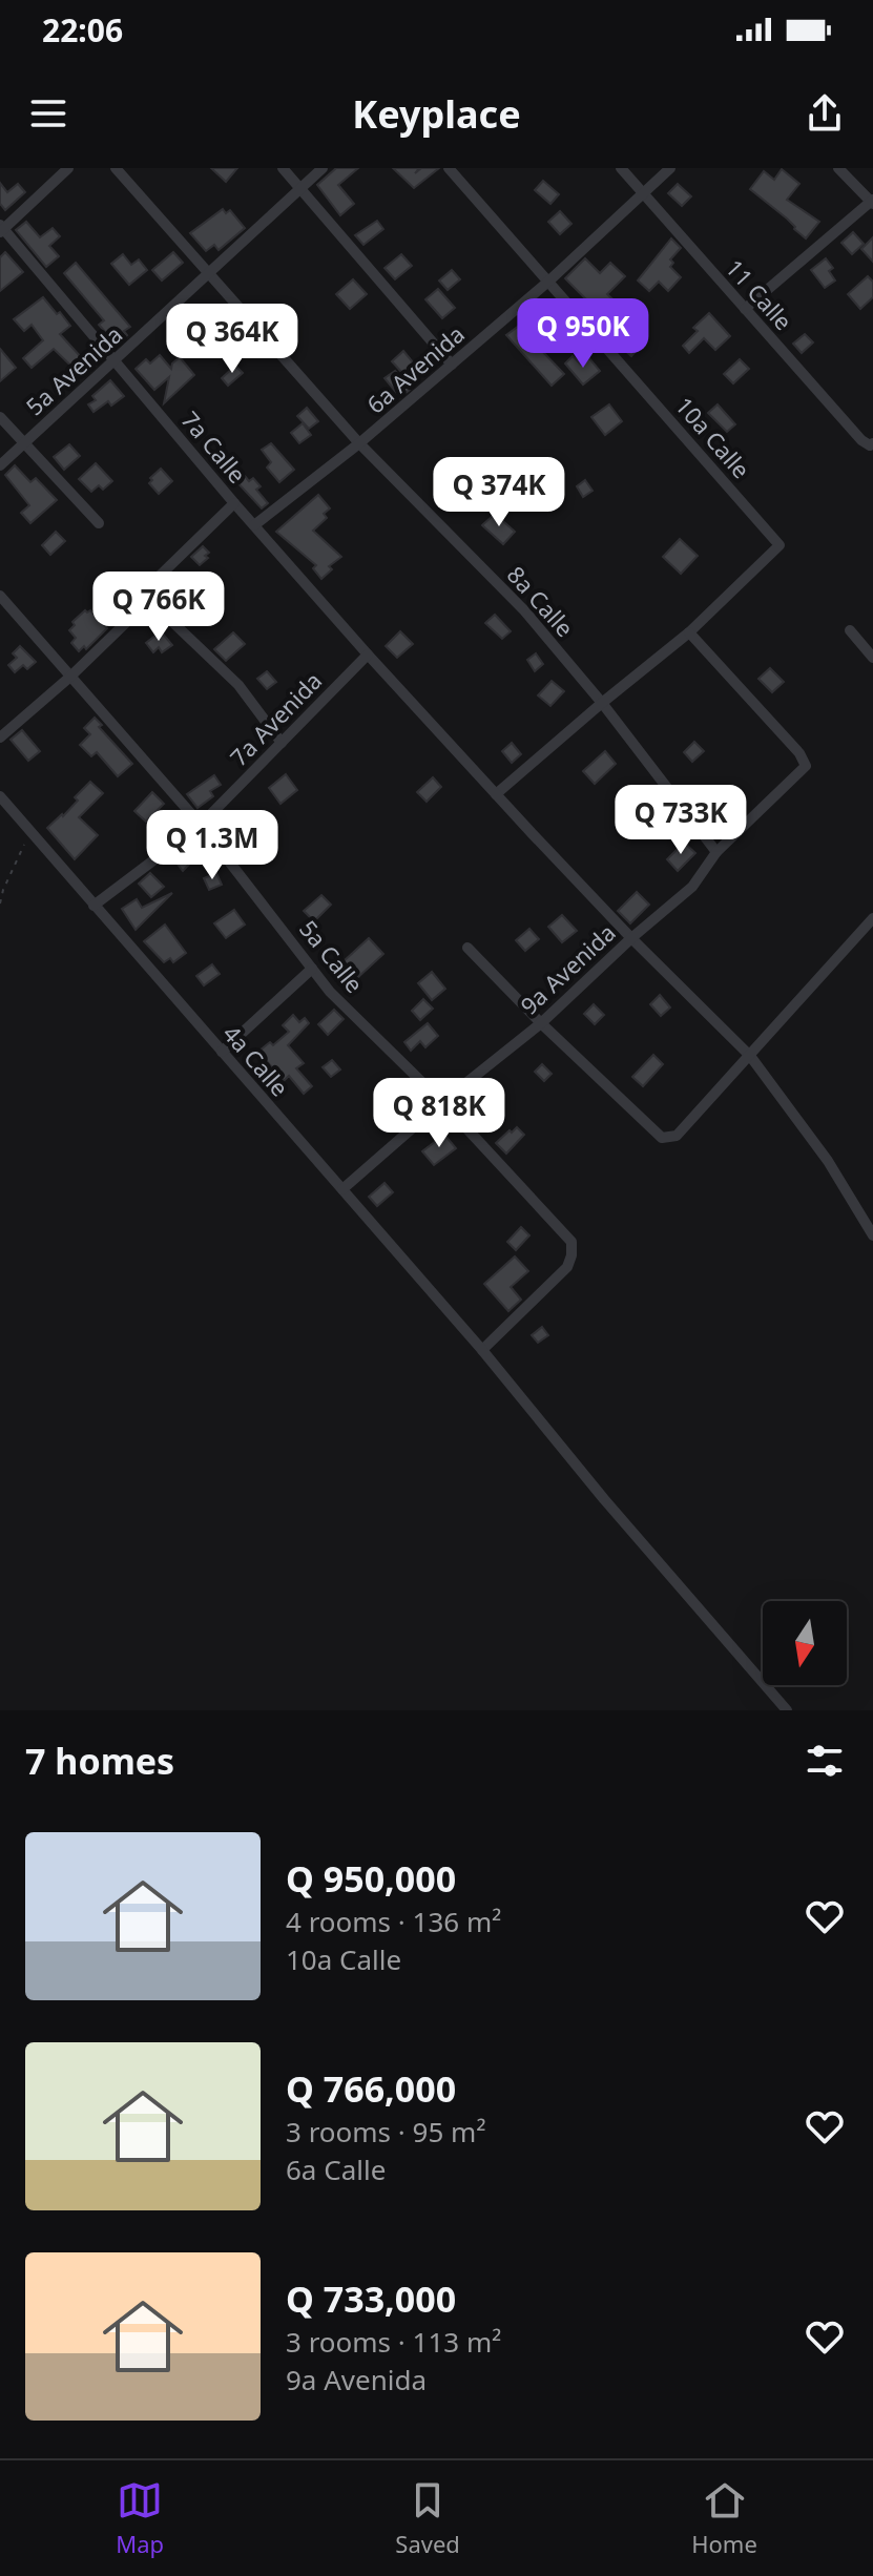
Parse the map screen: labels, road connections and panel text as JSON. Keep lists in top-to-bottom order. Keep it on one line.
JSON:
{"streets":{"street":["11 Calle","6a Avenida","5a Avenida","10a Calle","7a Calle","8a Calle","7a Avenida","5a Calle","9a Avenida","4a Calle"]},"crossings":[["11 Calle","6a Avenida"],["6a Avenida","10a Calle"],["6a Avenida","7a Calle"],["6a Avenida","8a Calle"],["5a Avenida","7a Calle"],["5a Avenida","8a Calle"],["10a Calle","9a Avenida"],["7a Calle","7a Avenida"],["7a Calle","9a Avenida"],["8a Calle","9a Avenida"],["7a Avenida","5a Calle"],["7a Avenida","4a Calle"],["5a Calle","9a Avenida"],["5a Calle","4a Calle"],["9a Avenida","4a Calle"]],"north":"bottom","page":{"status":"22:06","header":"Keyplace","price":["Q 950K","Q 364K","Q 374K","Q 766K","Q 733K","Q 1.3M","Q 818K"],"heading":"7 homes","list":[{"name":"Q 950,000","note":"4 rooms · 136 m² · 10a Calle"},{"name":"Q 766,000","note":"3 rooms · 95 m² · 6a Calle"},{"name":"Q 733,000","note":"3 rooms · 113 m² · 9a Avenida"}],"tabs":["Map","Saved","Home"]}}
